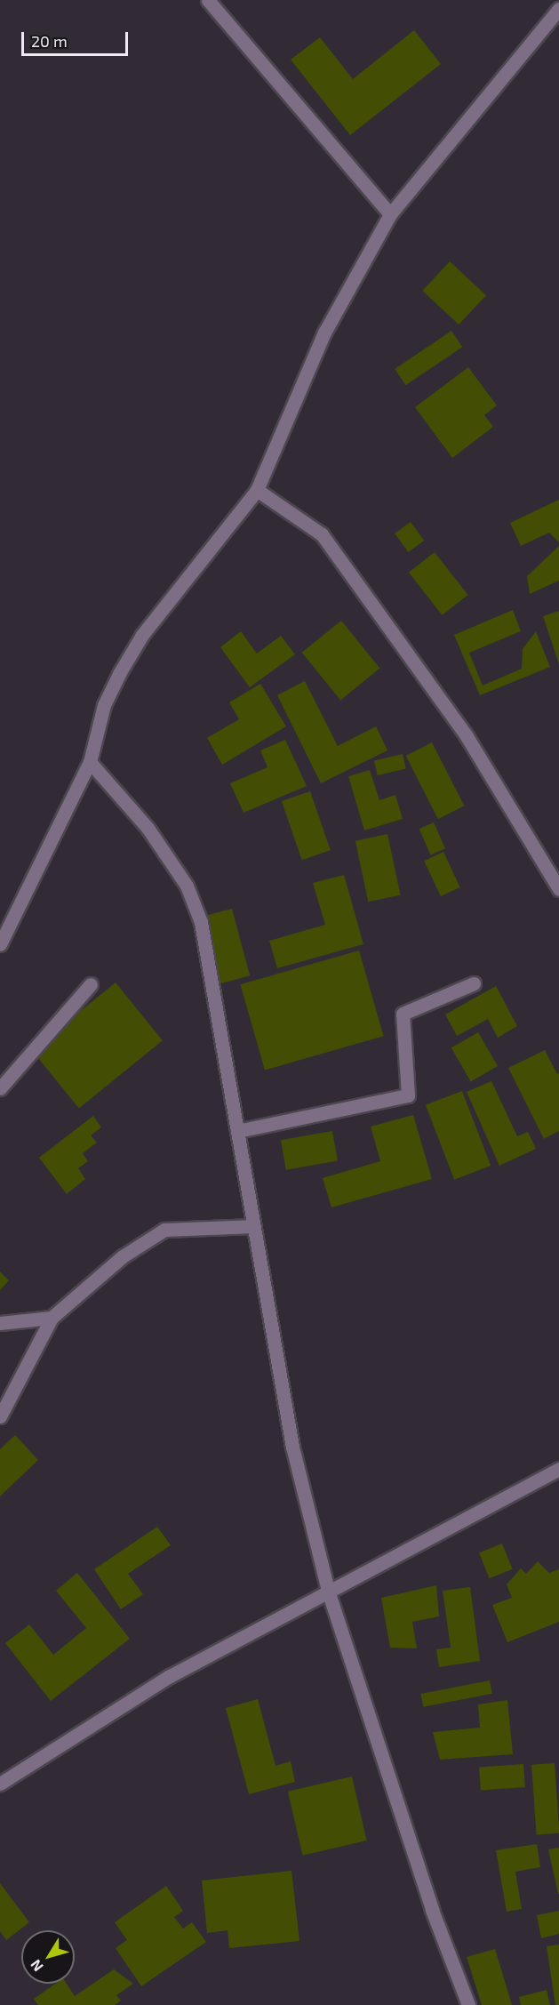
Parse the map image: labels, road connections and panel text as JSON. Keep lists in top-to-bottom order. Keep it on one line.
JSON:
{"scale_bar":"20 m","north":"bottom left"}
